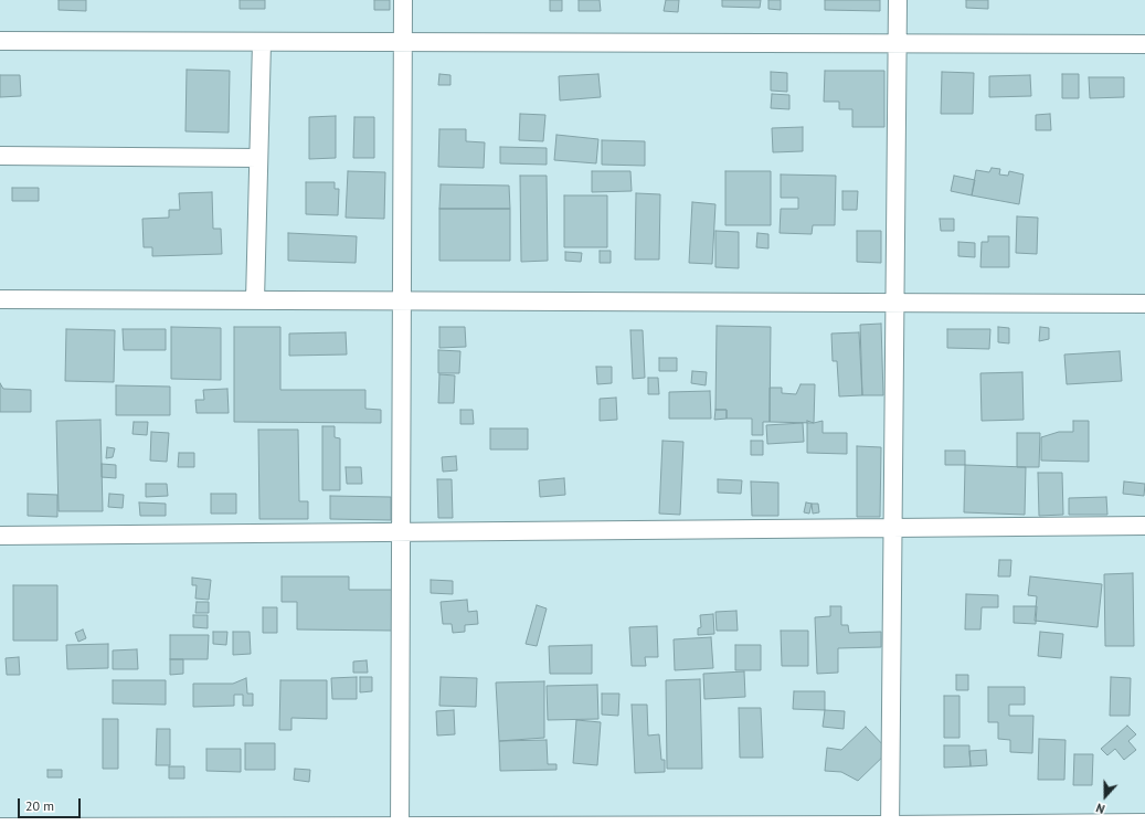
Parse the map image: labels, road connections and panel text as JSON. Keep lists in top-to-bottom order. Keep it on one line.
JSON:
{"scale_bar":"20 m","north":"bottom"}
